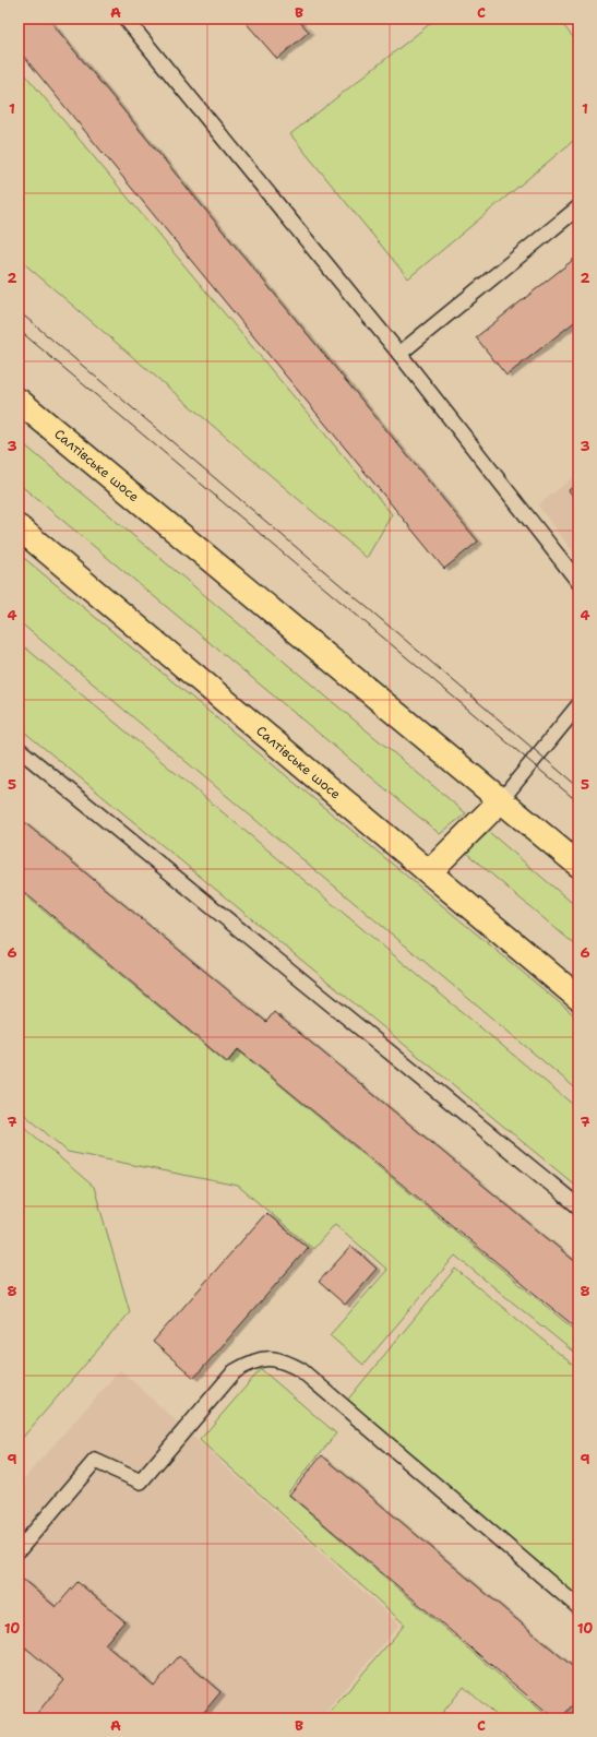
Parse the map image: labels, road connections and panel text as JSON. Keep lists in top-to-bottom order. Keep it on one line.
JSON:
{"streets":{"main road":["Салтівське шосе"]},"grid":{"columns":["A","B","C"],"rows":["1","2","3","4","5","6","7","8","9","10"]}}
